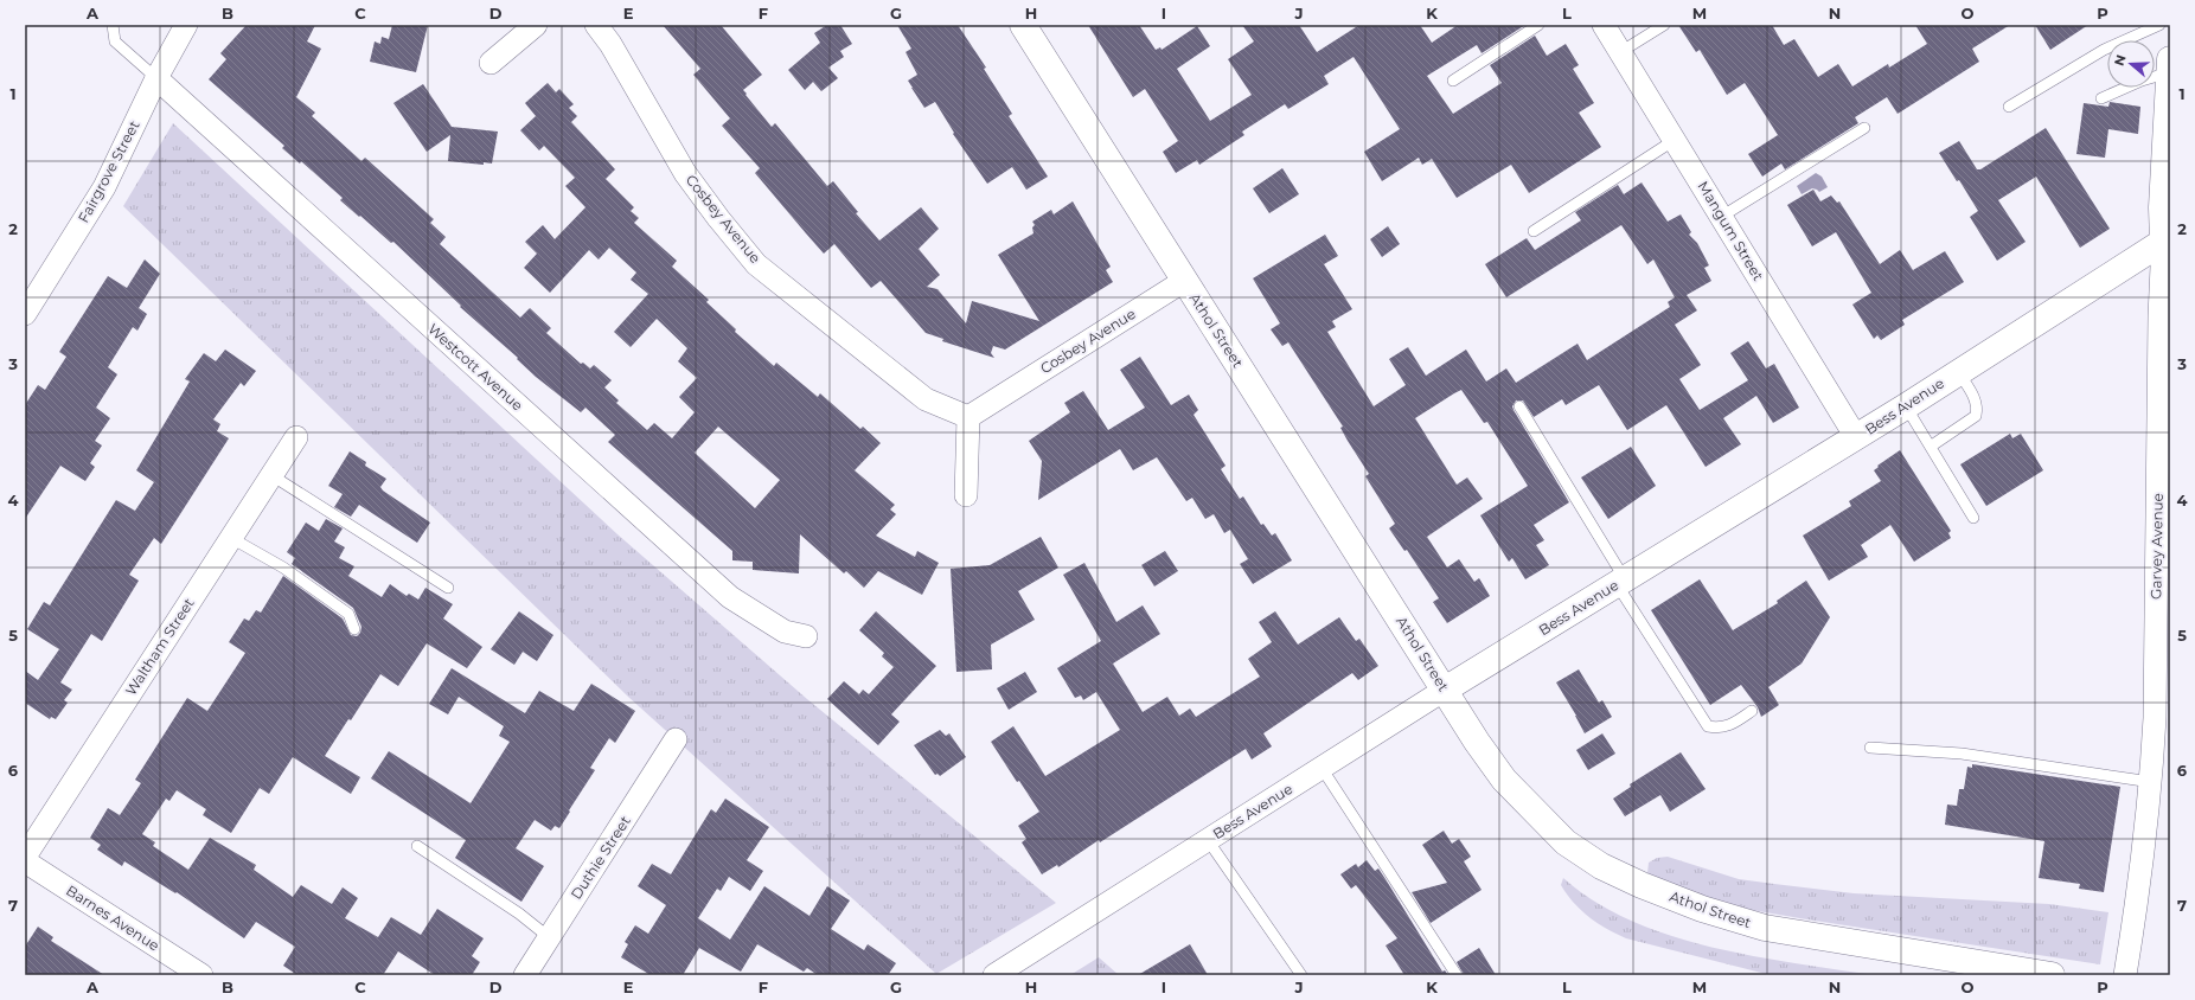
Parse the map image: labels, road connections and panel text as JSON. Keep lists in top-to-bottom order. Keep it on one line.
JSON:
{"streets":{"street":["Fairgrove Street","Cosbey Avenue","Mangum Street","Athol Street","Westcott Avenue","Bess Avenue","Garvey Avenue","Waltham Street","Duthie Street","Barnes Avenue"]},"crossings":[["Fairgrove Street","Westcott Avenue"],["Cosbey Avenue","Athol Street"],["Mangum Street","Bess Avenue"],["Athol Street","Bess Avenue"],["Bess Avenue","Garvey Avenue"]],"north":"left","grid":{"columns":["A","B","C","D","E","F","G","H","I","J","K","L","M","N","O","P"],"rows":["1","2","3","4","5","6","7"]}}
